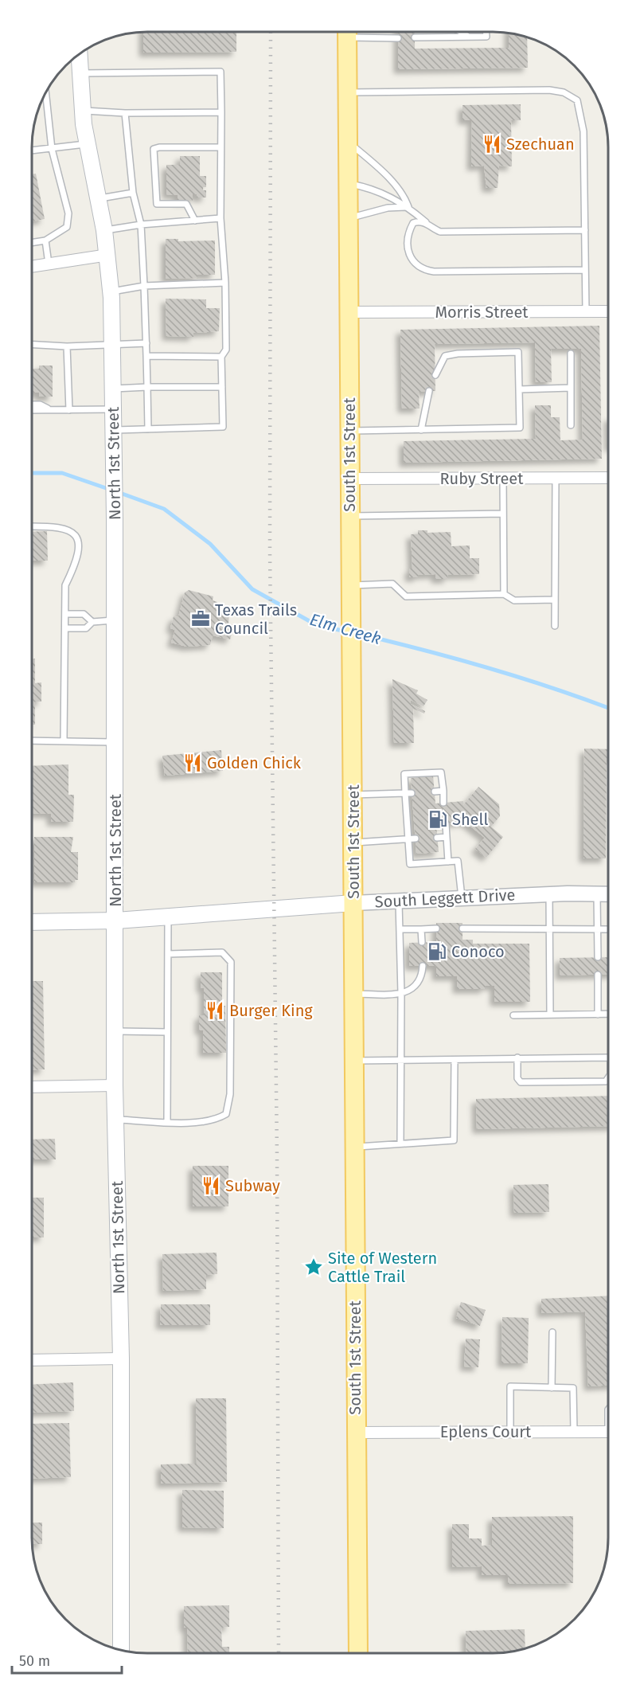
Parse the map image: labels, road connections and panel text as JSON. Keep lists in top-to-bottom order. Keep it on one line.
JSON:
{"streets":{"main road":["South 1st Street","North 1st Street","South Leggett Drive"],"street":["Morris Street","Ruby Street","Eplens Court"]},"crossings":[["Morris Street","South 1st Street"],["South 1st Street","Ruby Street"],["South 1st Street","South Leggett Drive"],["South 1st Street","Eplens Court"],["North 1st Street","South Leggett Drive"]],"water":["Elm Creek"],"places":{"restaurant":["Szechuan","Golden Chick","Burger King","Subway"],"office":["Texas Trails Council"],"fuel station":["Shell","Conoco"],"place":["Site of Western Cattle Trail"]},"scale_bar":"50 m"}
